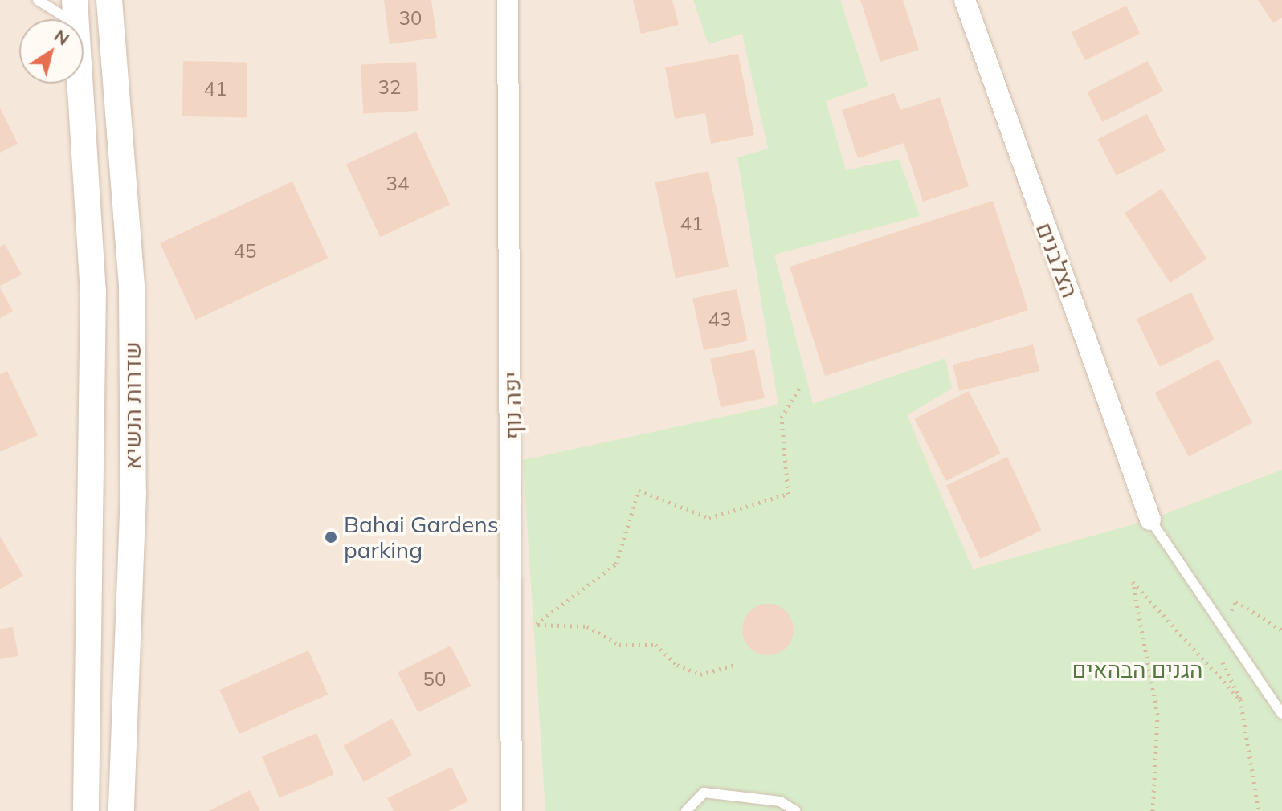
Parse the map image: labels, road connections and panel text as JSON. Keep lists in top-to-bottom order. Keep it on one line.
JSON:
{"streets":{"street":["הצלבנים","שדרות הנשיא","יפה נוף"]},"parks":["הגנים הבהאים"],"places":["Bahai Gardens parking"],"house_numbers":["30","32","41","34","41","45","43","50"],"north":"top right"}
